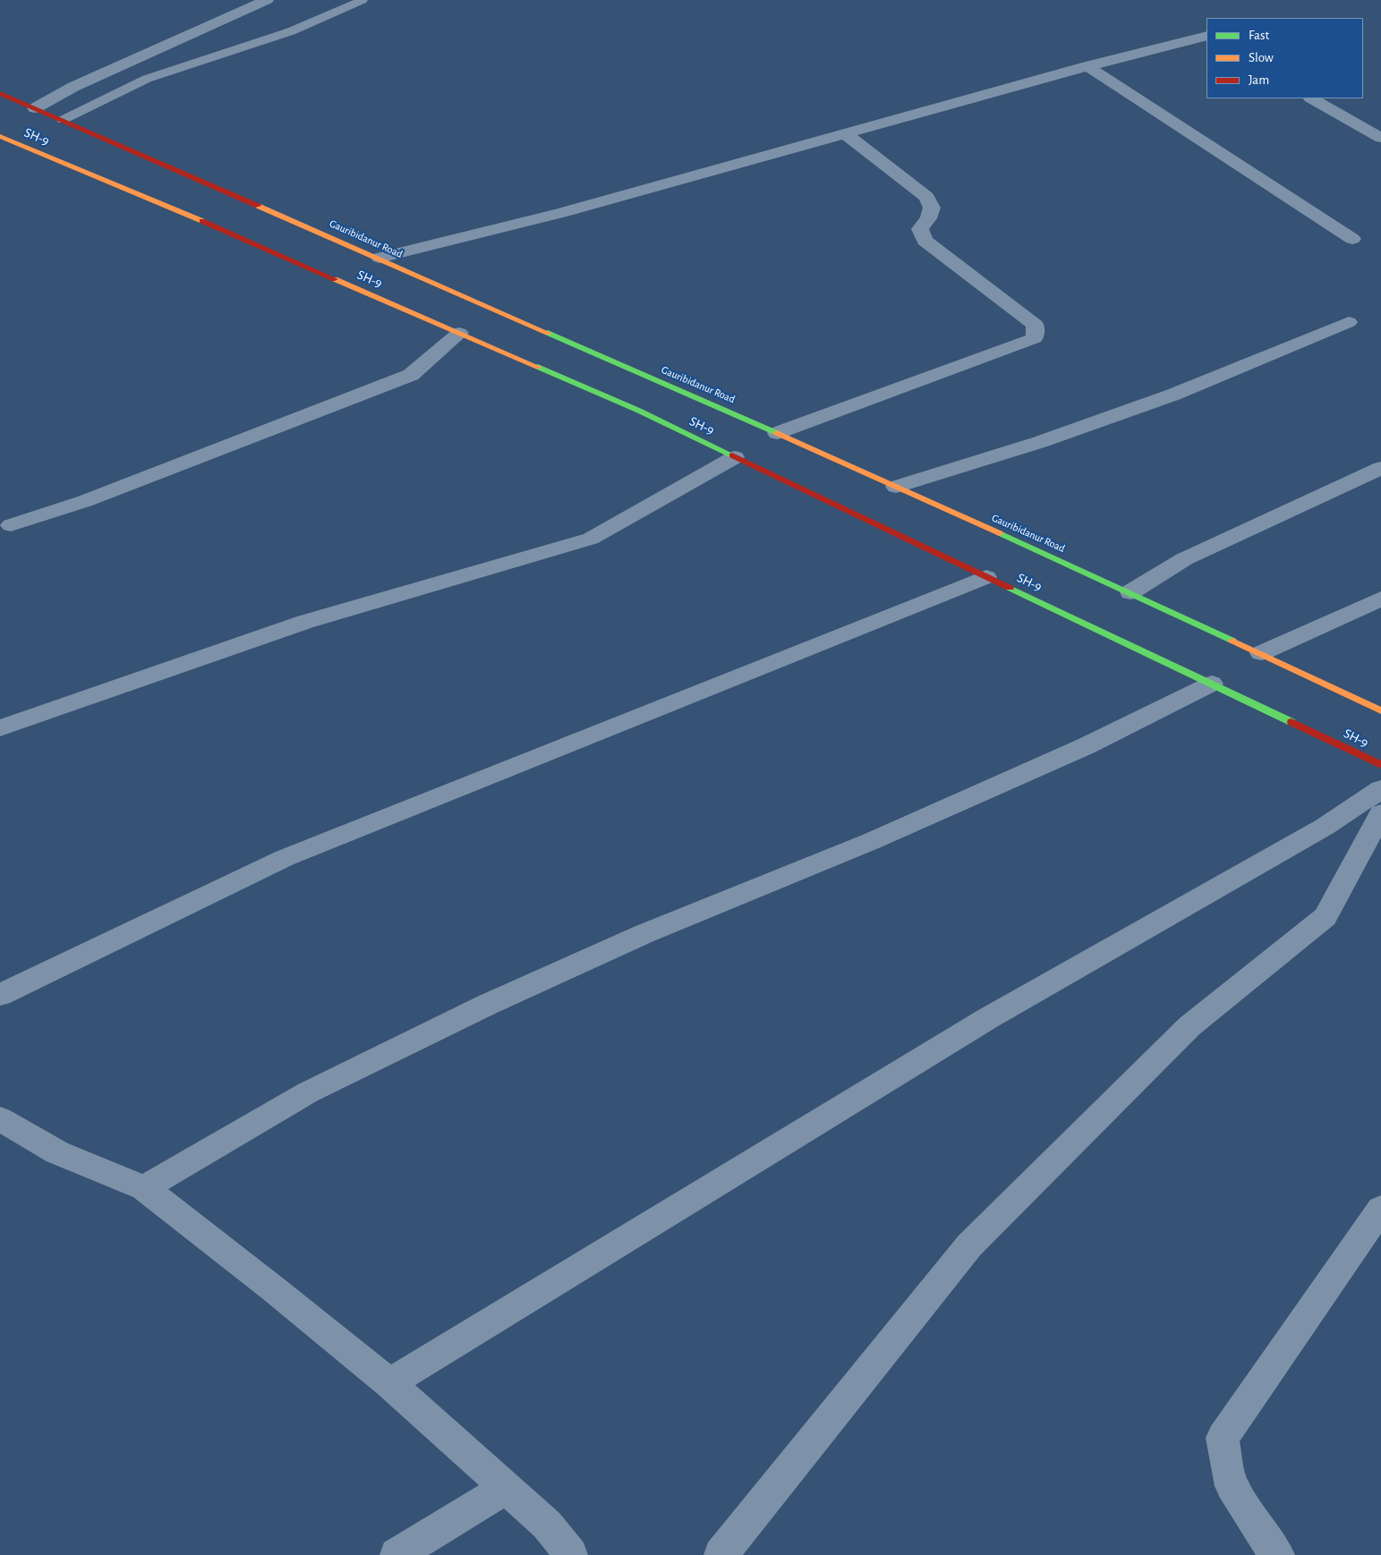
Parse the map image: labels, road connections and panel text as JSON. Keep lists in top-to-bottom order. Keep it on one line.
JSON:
{"streets":{"main road":["SH-9","Gauribidanur Road"]},"legend":["Fast","Slow","Jam"]}
